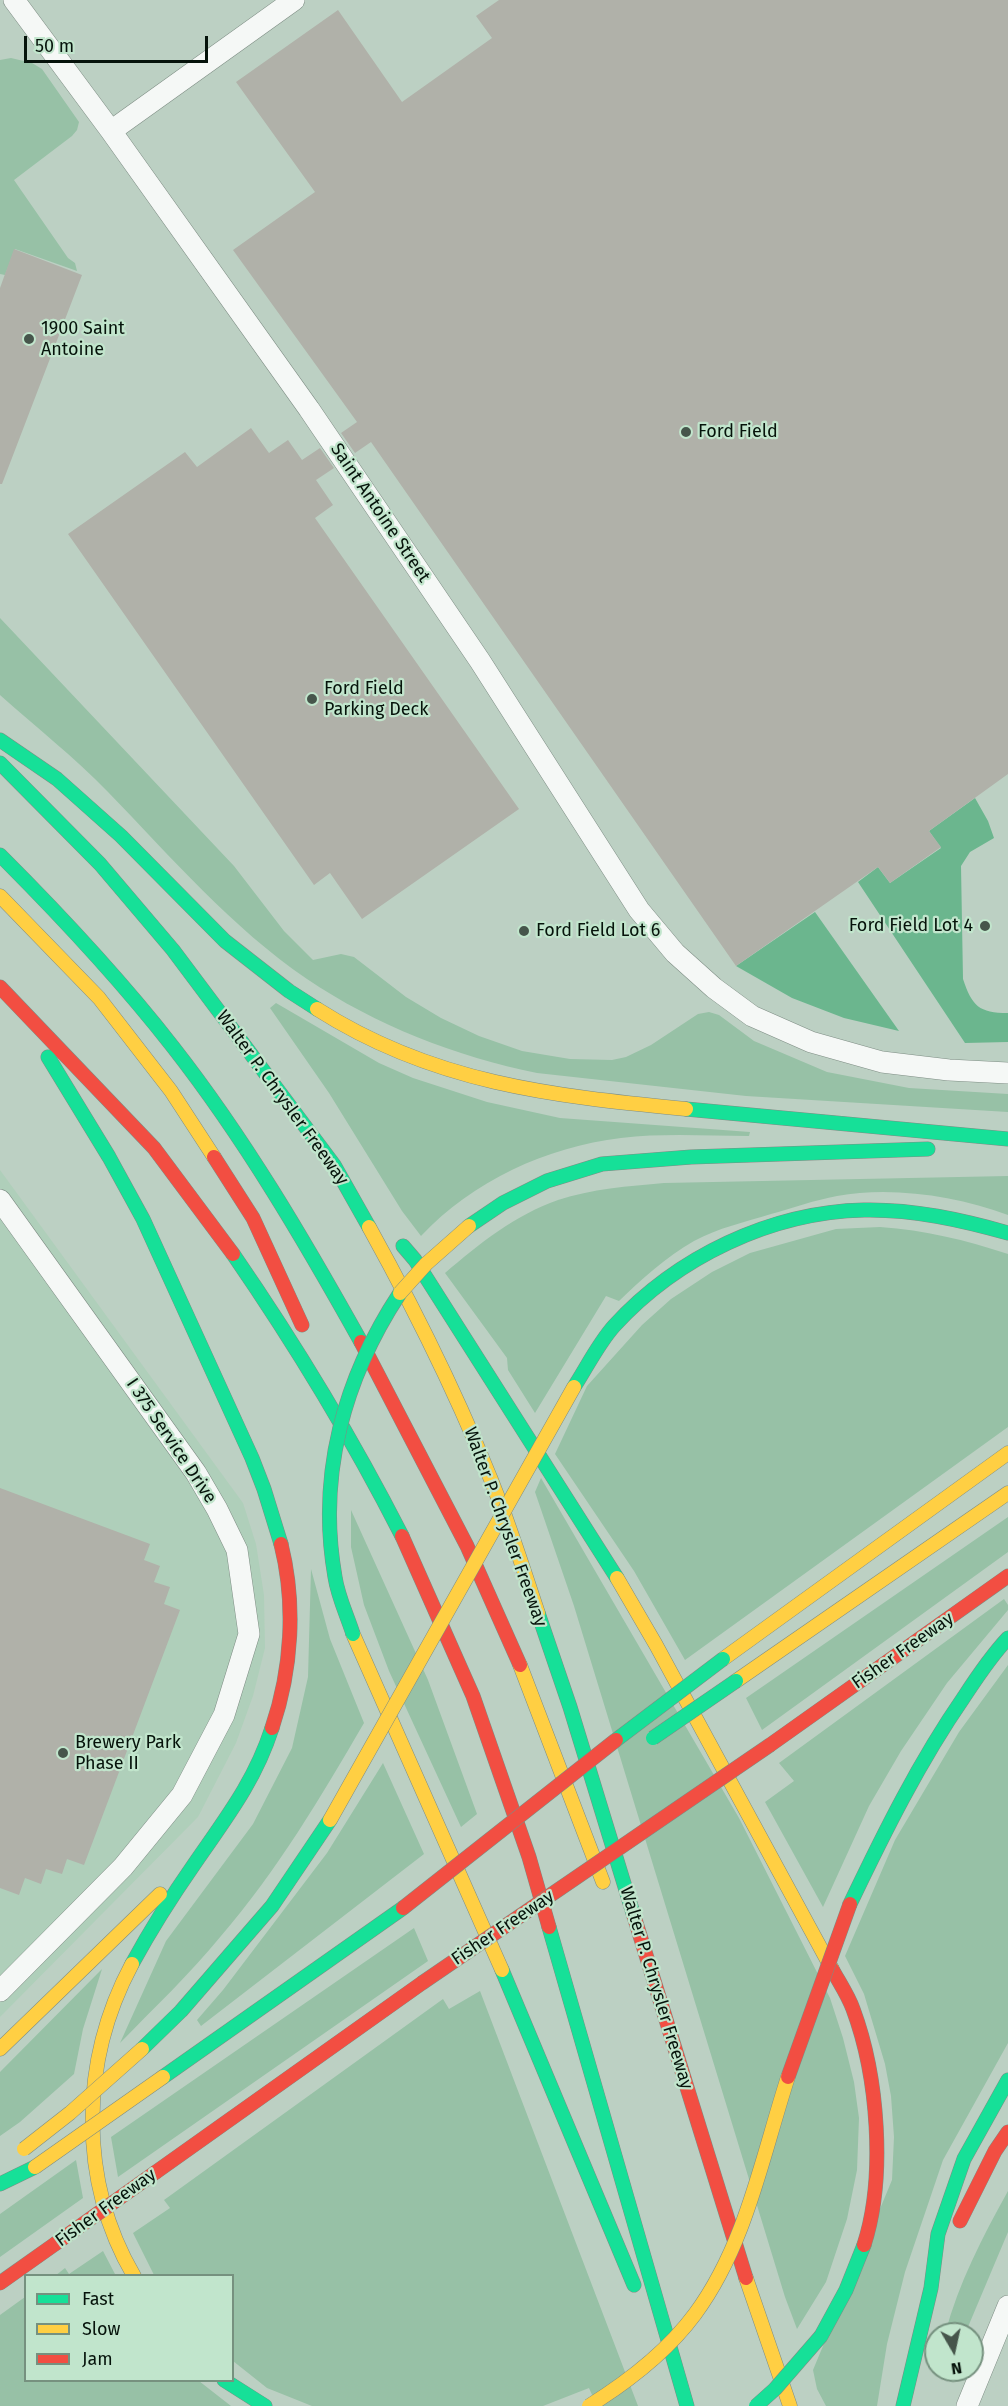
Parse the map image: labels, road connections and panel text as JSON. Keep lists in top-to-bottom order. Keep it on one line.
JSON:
{"streets":{"highway":["Walter P. Chrysler Freeway","Fisher Freeway"],"street":["Saint Antoine Street","I 375 Service Drive"]},"places":["1900 Saint Antoine","Ford Field","Ford Field Parking Deck","Ford Field Lot 4","Ford Field Lot 6","Brewery Park Phase II"],"legend":["Fast","Slow","Jam"],"scale_bar":"50 m","north":"bottom"}
